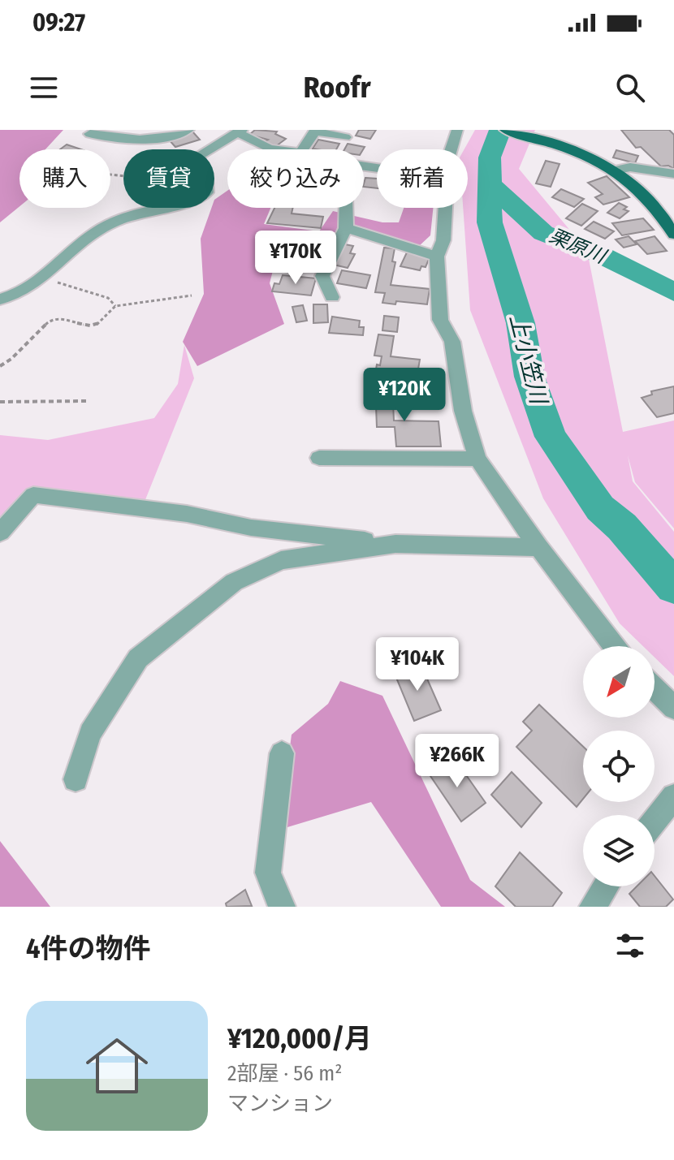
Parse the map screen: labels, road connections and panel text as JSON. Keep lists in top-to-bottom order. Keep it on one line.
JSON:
{"water":["栗原川","上小笠川"],"north":"bottom left","page":{"status":"09:27","header":"Roofr","chip":["購入","賃貸","絞り込み","新着"],"price":["¥170K","¥120K","¥104K","¥266K"],"heading":"4件の物件","list":[{"name":"¥120,000/月","note":"2部屋 · 56 m² · マンション"}]}}
